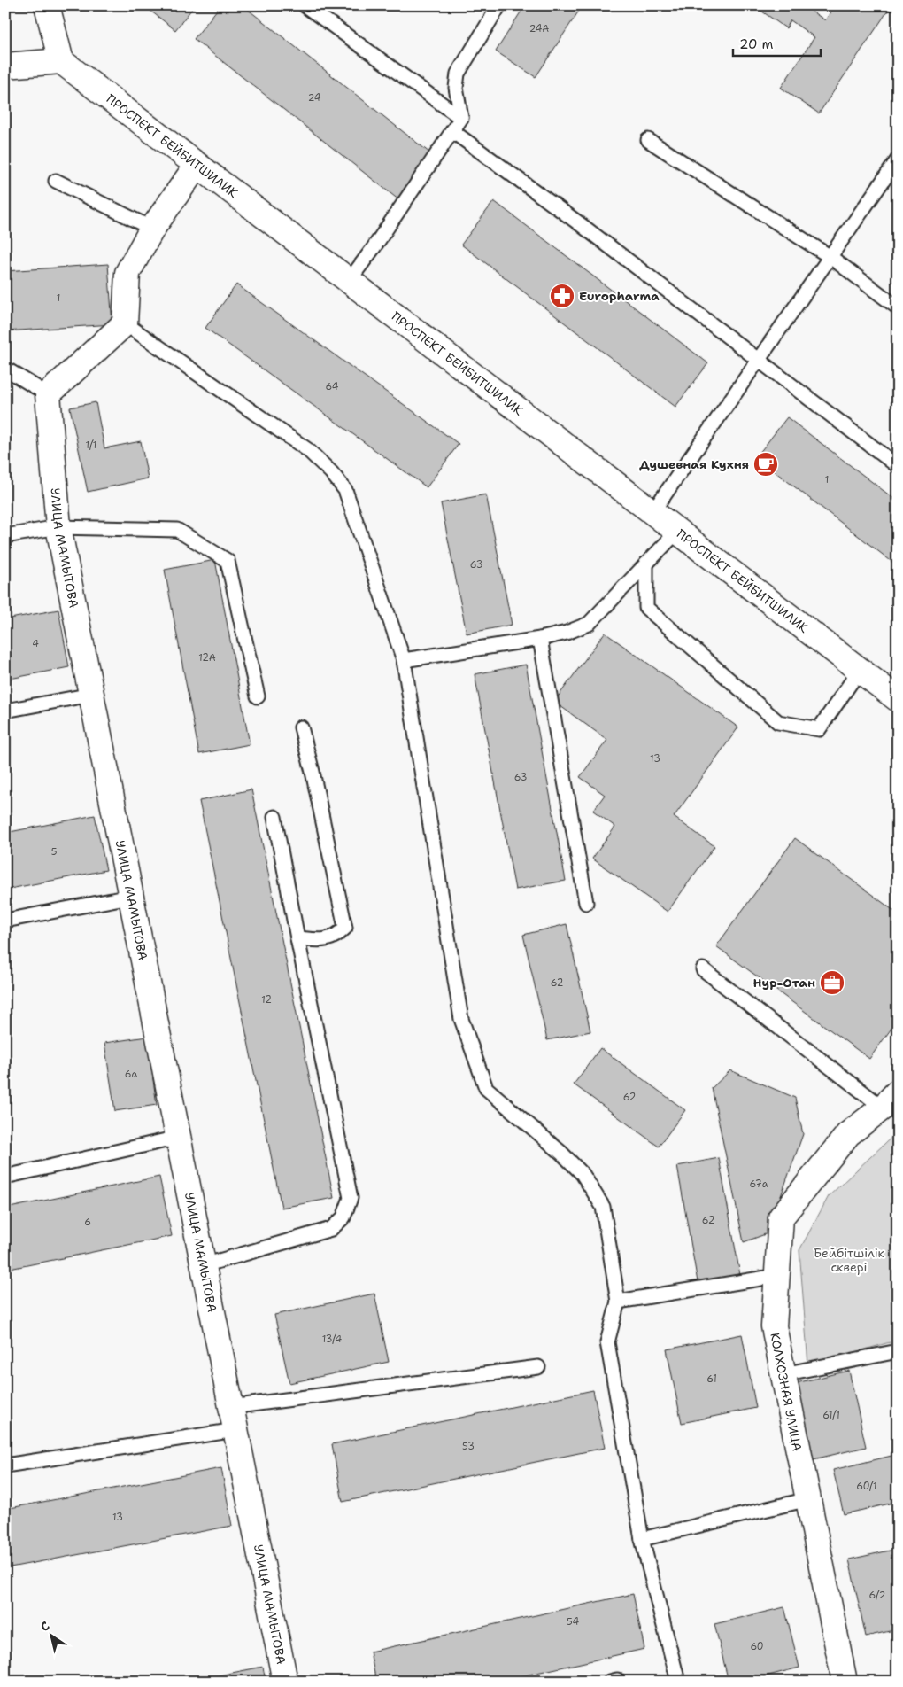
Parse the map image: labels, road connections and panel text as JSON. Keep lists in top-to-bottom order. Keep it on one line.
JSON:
{"streets":{"street":["ПРОСПЕКТ БЕЙБИТШИЛИК","УЛИЦА МАМЫТОВА","КОЛХОЗНАЯ УЛИЦА"]},"parks":["Бейбітшілік сквері"],"places":{"pharmacy":["Europharma"],"cafe":["Душевная Кухня"],"office":["Нур-Отан"]},"house_numbers":["24А","24","1","64","1/1","1","63","4","12А","13","63","5","62","12","6а","62","67а","62","6","13/4","61","61/1","53","60/1","13","6/2","54","60"],"scale_bar":"20 m","north":"top left"}
